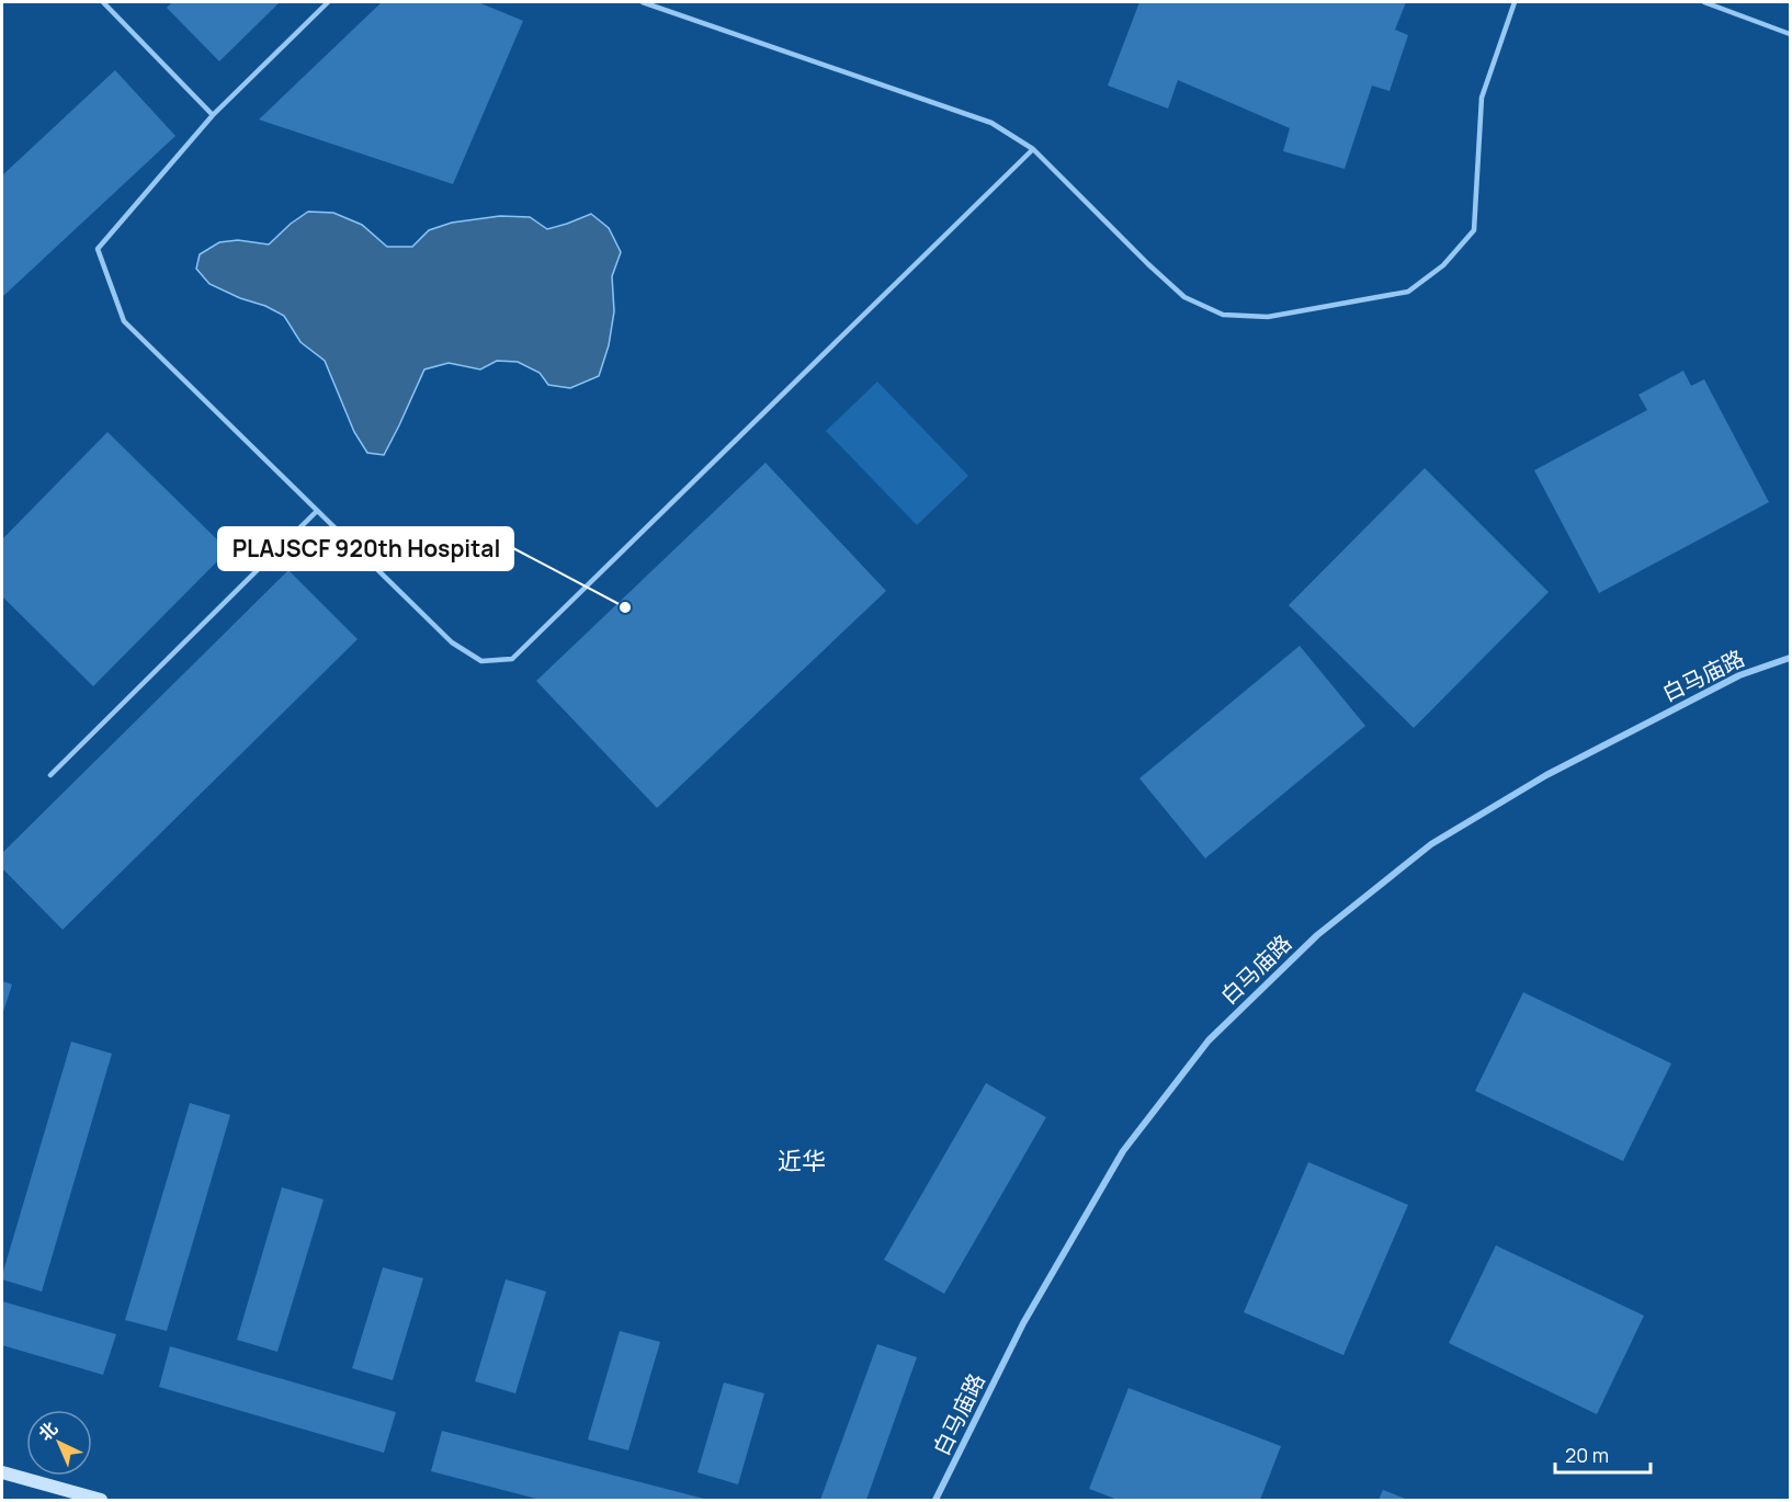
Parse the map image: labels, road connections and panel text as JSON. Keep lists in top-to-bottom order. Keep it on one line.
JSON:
{"streets":{"street":["白马庙路"]},"districts":["近华"],"places":["PLAJSCF 920th Hospital"],"scale_bar":"20 m","north":"top left"}
